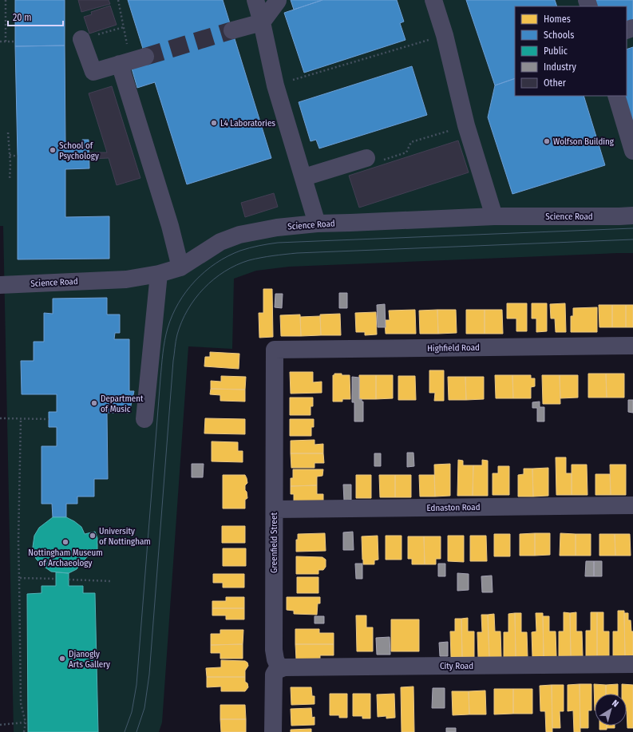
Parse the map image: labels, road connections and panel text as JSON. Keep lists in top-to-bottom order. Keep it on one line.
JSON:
{"streets":{"street":["Science Road","Highfield Road","Ednaston Road","Greenfield Street","City Road"]},"crossings":[["Highfield Road","Greenfield Street"],["Ednaston Road","Greenfield Street"],["Greenfield Street","City Road"]],"places":["L4 Laboratories","Wolfson Building","School of Psychology","Department of Music","University of Nottingham","Nottingham Museum of Archaeology","Djanogly Arts Gallery"],"legend":["Homes","Schools","Public","Industry","Other"],"scale_bar":"20 m","north":"top right"}
